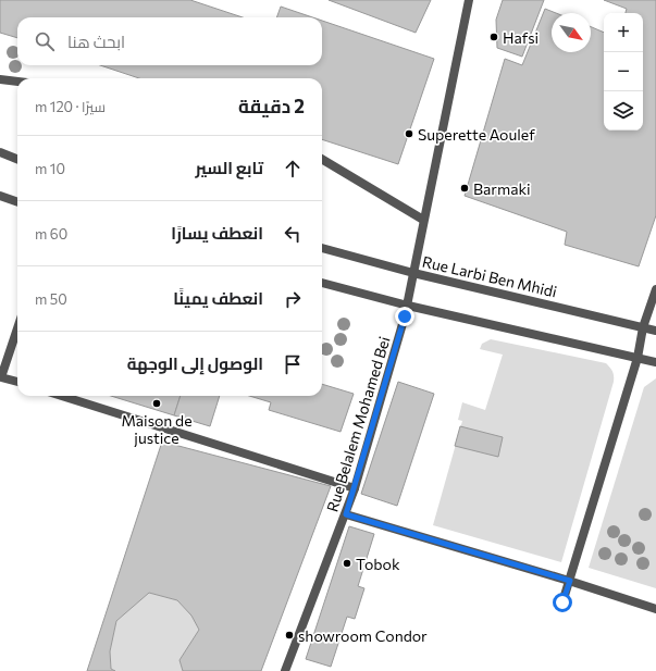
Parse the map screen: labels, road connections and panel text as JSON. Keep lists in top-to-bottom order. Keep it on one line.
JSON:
{"streets":{"street":["Rue Larbi Ben Mhidi","Rue Belalem Mohamed Bei"]},"crossings":[["Rue Larbi Ben Mhidi","Rue Belalem Mohamed Bei"]],"places":["Hafsi","Superette Aoulef","Barmaki","Maison de justice","Tobok","showroom Condor"],"north":"bottom right","page":{"map_buttons":["+","−"],"search":"ابحث هنا","heading":["2 دقيقة","سيرًا · 120 m"],"list":[["تابع السير","10 m"],["انعطف يسارًا","60 m"],["انعطف يمينًا","50 m"],"الوصول إلى الوجهة"]}}
